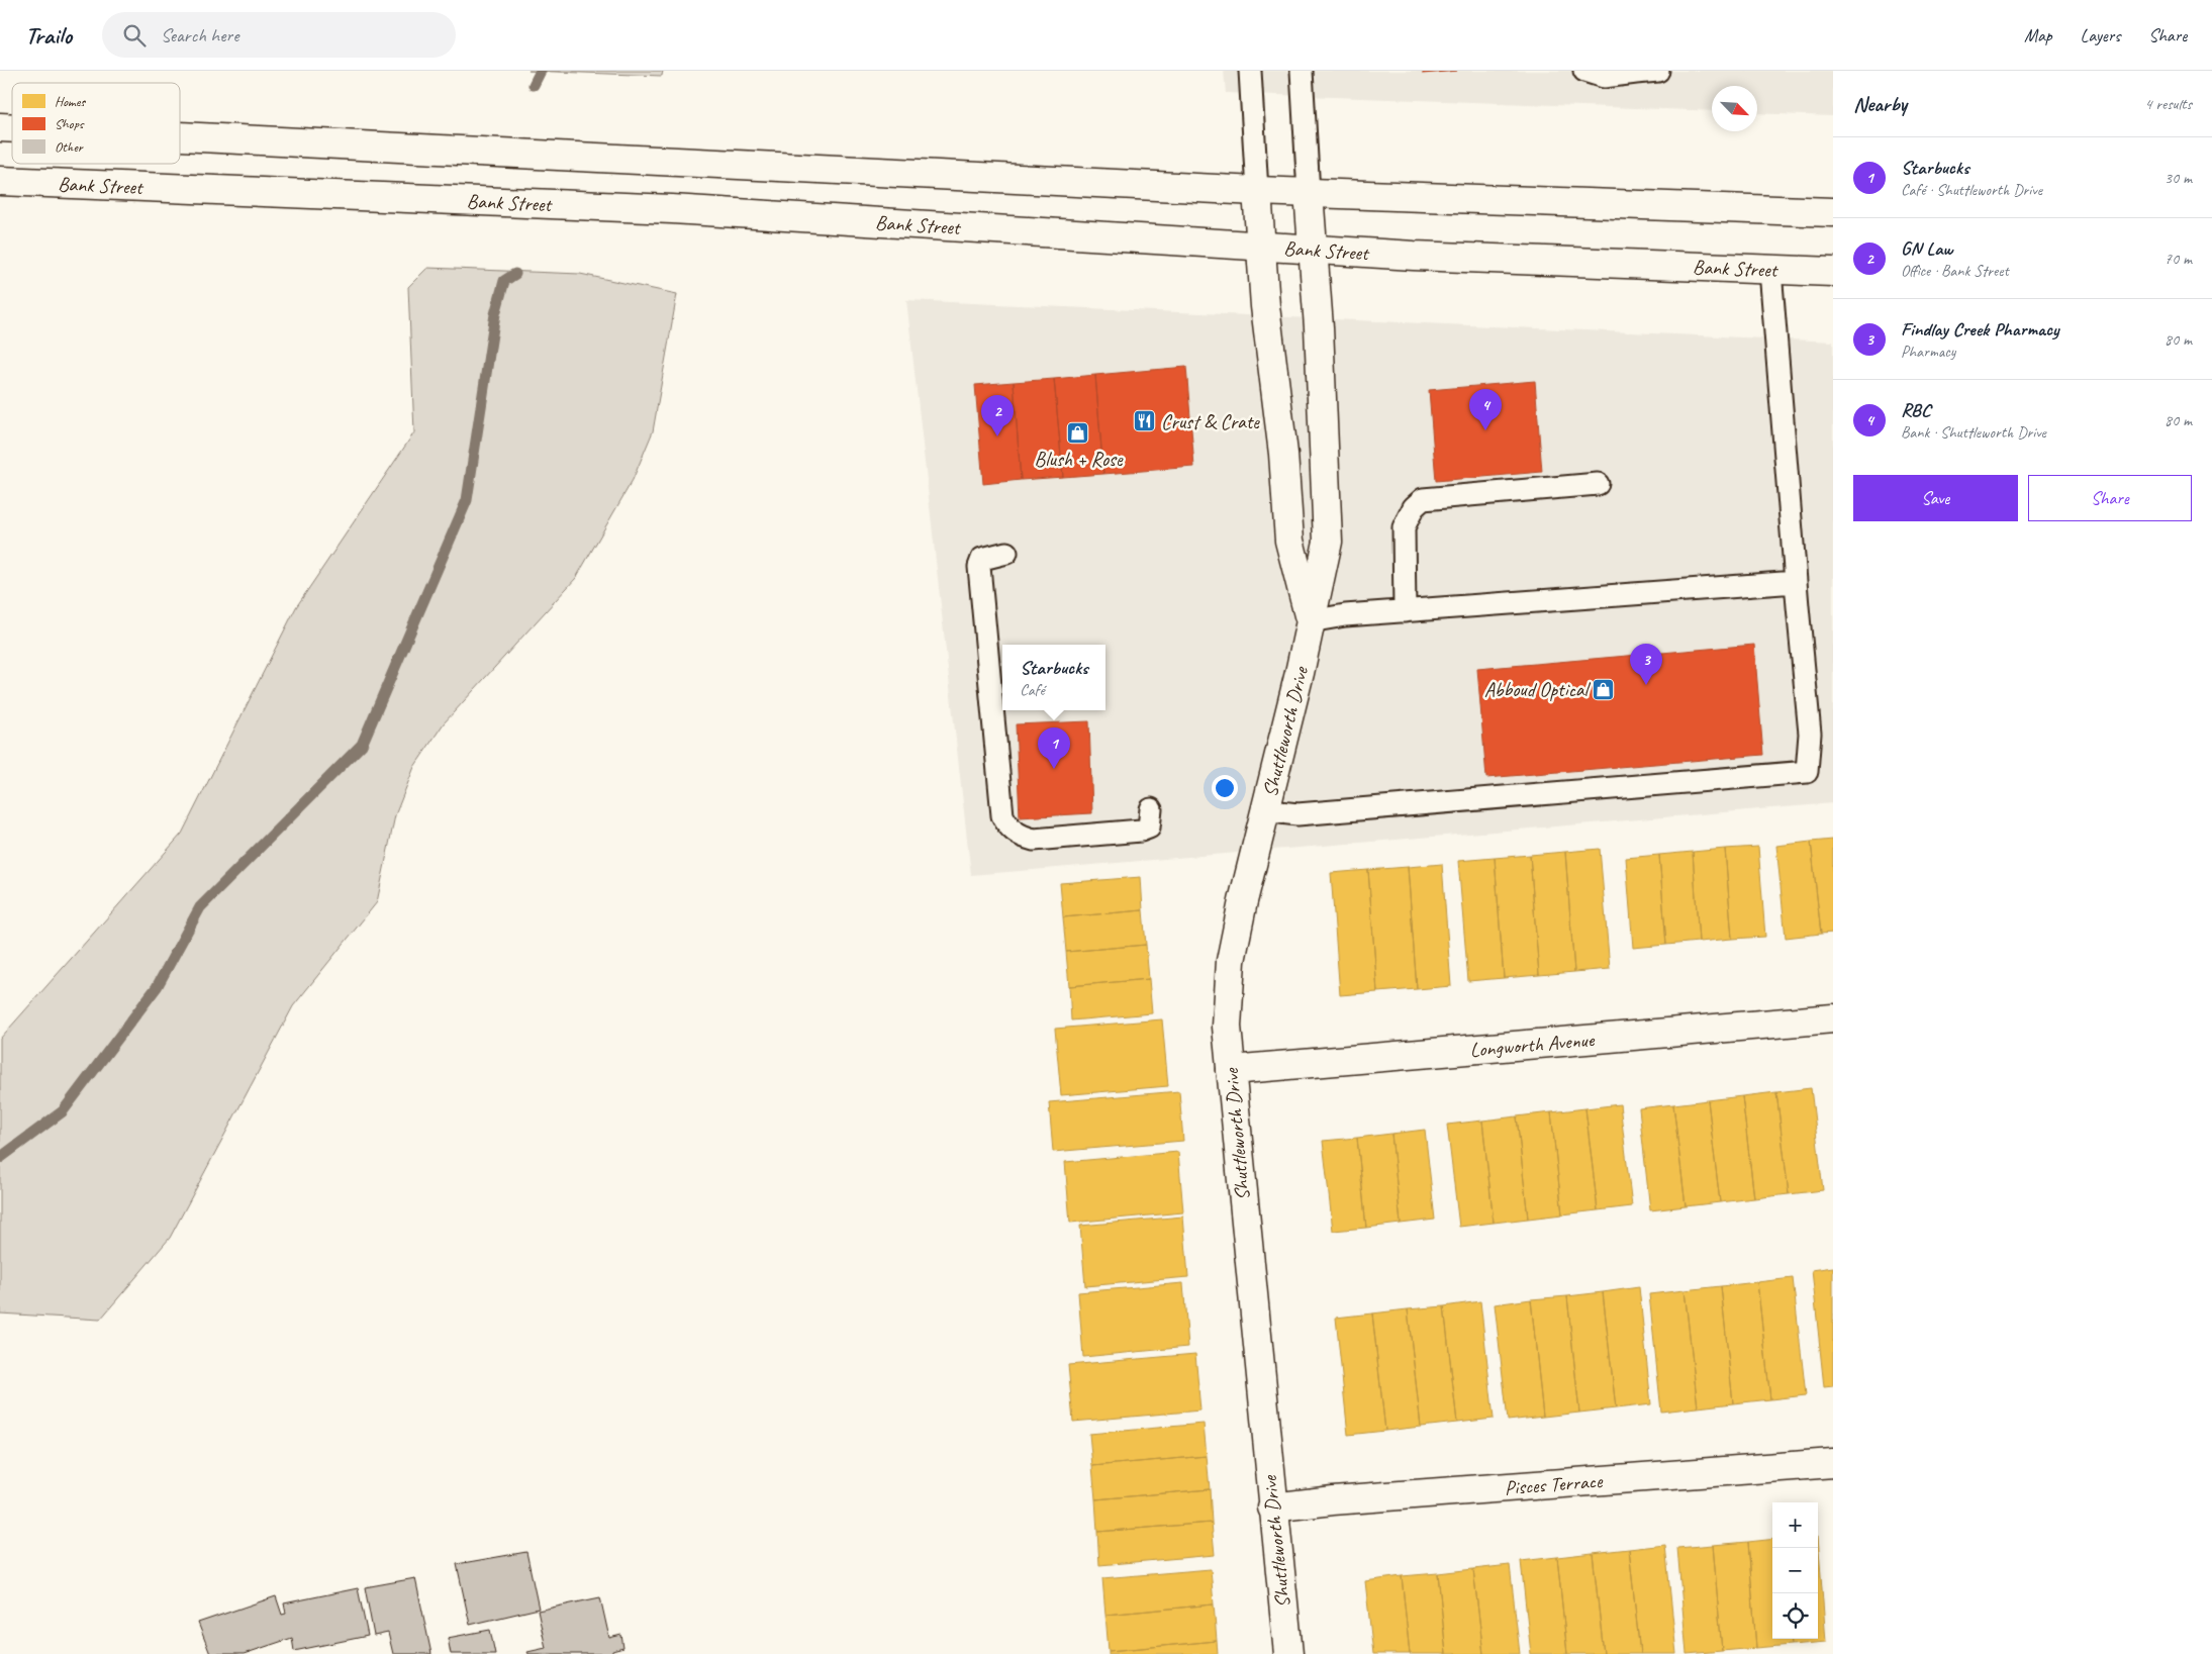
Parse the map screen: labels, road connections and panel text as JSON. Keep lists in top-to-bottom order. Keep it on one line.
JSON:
{"streets":{"main road":["Bank Street","Shuttleworth Drive","Longworth Avenue","Pisces Terrace"]},"crossings":[["Bank Street","Shuttleworth Drive"],["Shuttleworth Drive","Longworth Avenue"],["Shuttleworth Drive","Pisces Terrace"]],"places":{"restaurant":["Crust & Crate"],"shop":["Blush + Rose","Abboud Optical"]},"legend":["Homes","Shops","Other"],"north":"bottom right","page":{"header":"Trailo","search":"Search here","nav":["Map","Layers","Share"],"heading":["Nearby","4 results"],"list":[{"mark":"1","name":"Starbucks","note":"Café · Shuttleworth Drive","value":"30 m"},{"mark":"2","name":"GN Law","note":"Office · Bank Street","value":"70 m"},{"mark":"3","name":"Findlay Creek Pharmacy","note":"Pharmacy","value":"80 m"},{"mark":"4","name":"RBC","note":"Bank · Shuttleworth Drive","value":"80 m"}],"pins":["4","2","3","1"],"buttons":["Save","Share"],"popup":["Starbucks","Café"],"map_buttons":["+","−"]}}
